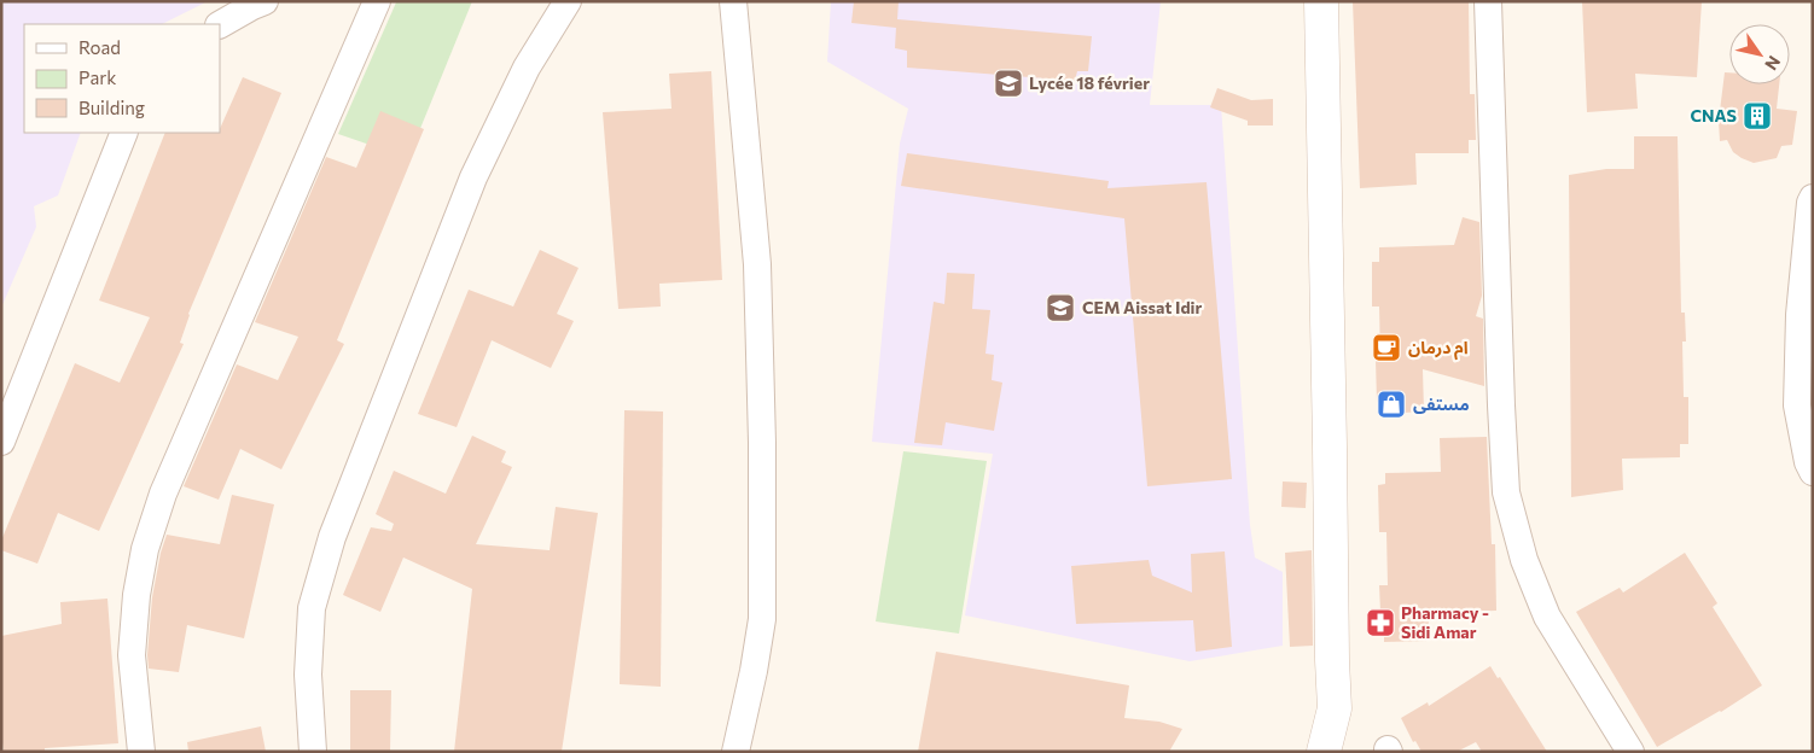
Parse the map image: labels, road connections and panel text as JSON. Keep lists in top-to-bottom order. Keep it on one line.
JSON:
{"places":{"school or university":["Lycée 18 février","CEM Aissat Idir"],"building":["CNAS"],"cafe":["ام درمان"],"shop":["مستفى"],"pharmacy":["Pharmacy - Sidi Amar"]},"legend":["Road","Park","Building"],"north":"bottom right"}
